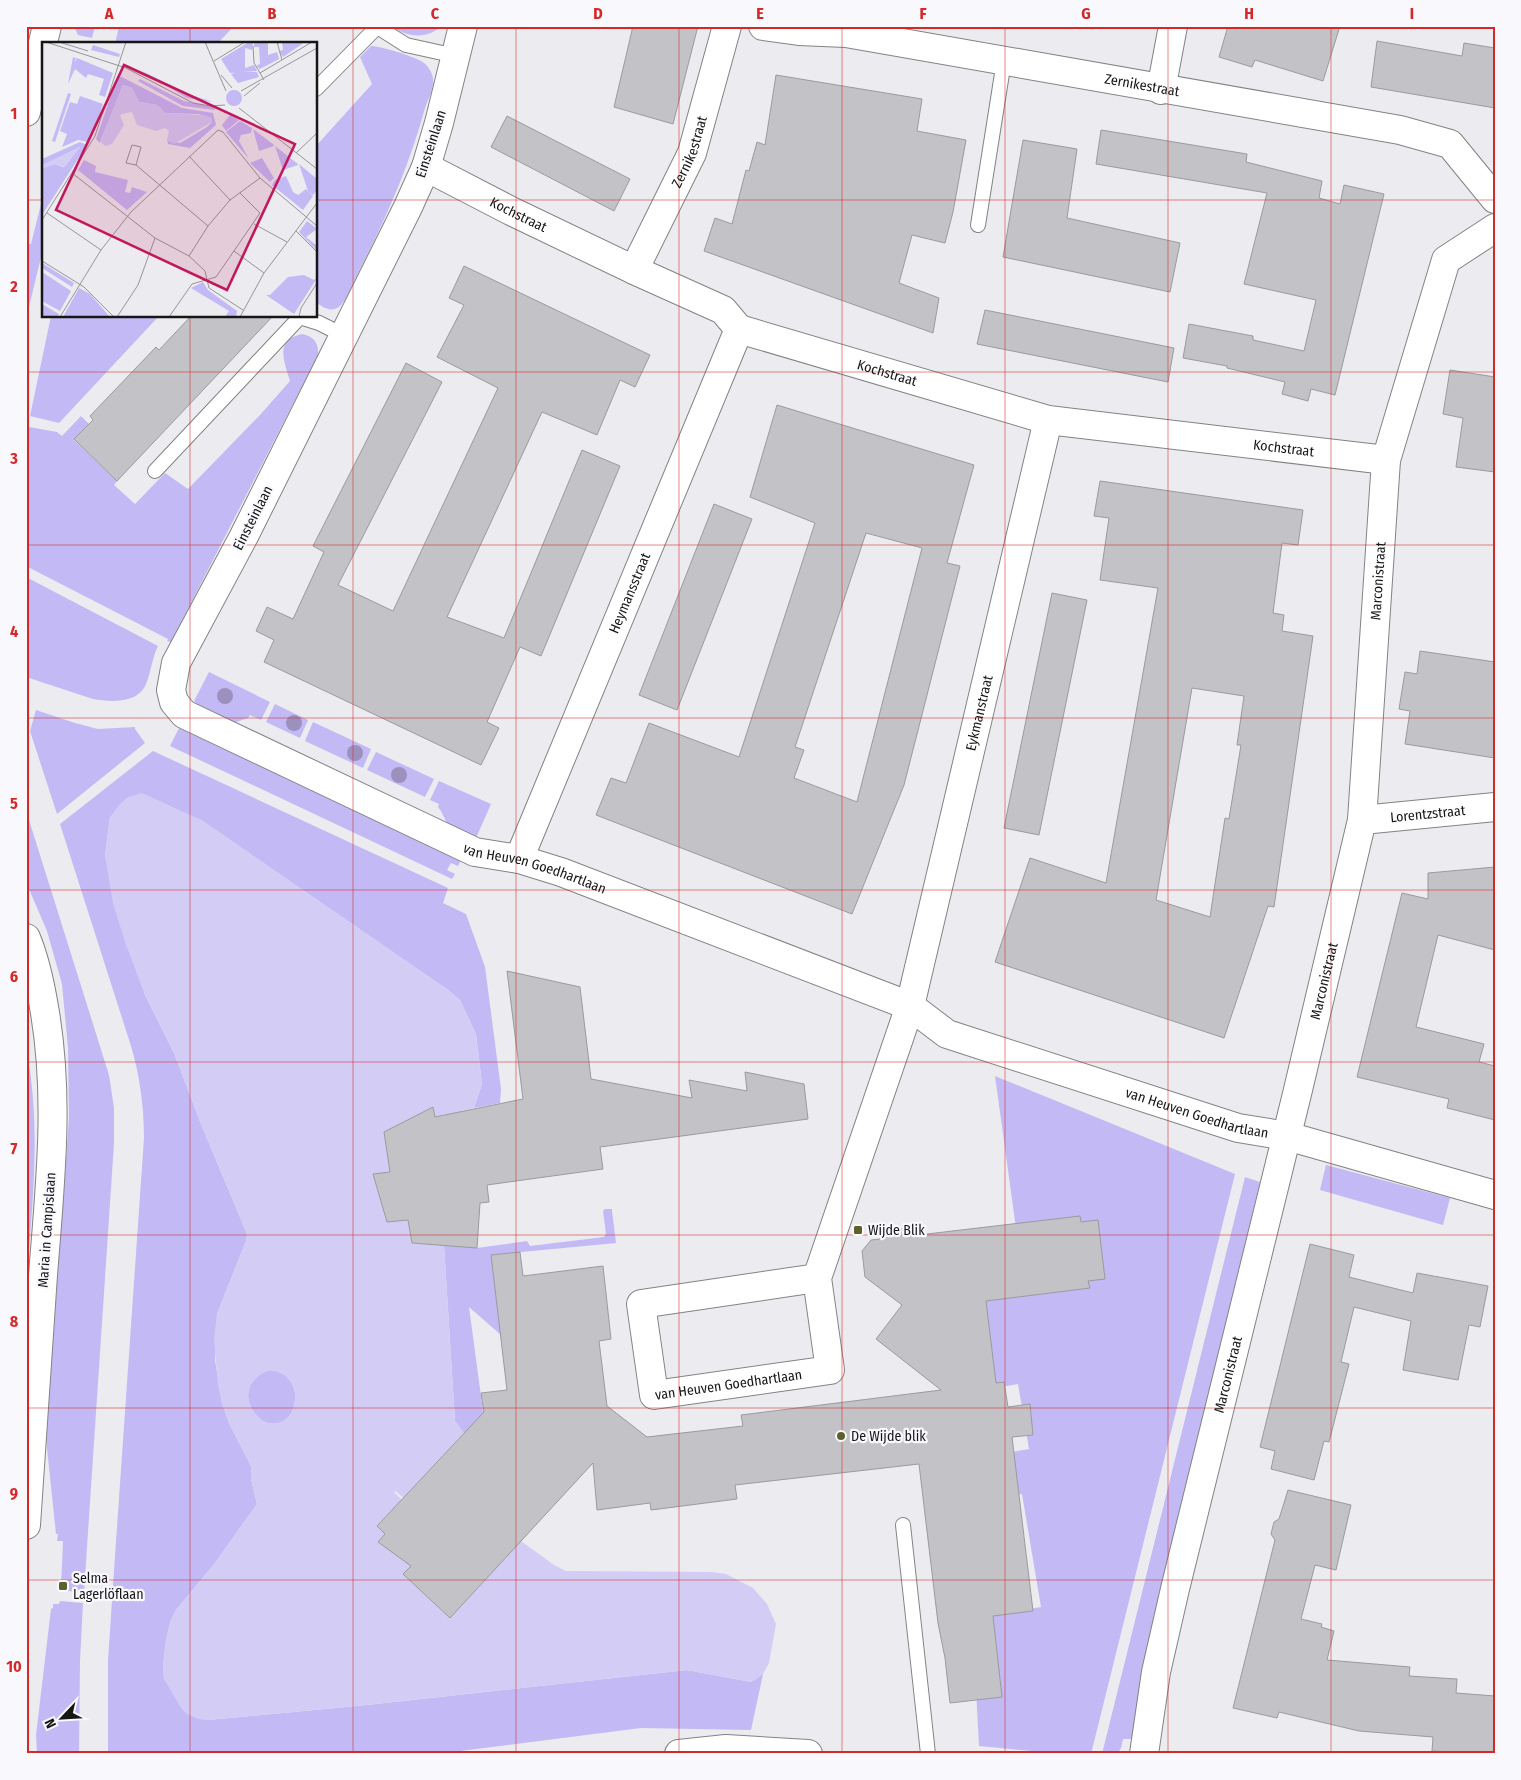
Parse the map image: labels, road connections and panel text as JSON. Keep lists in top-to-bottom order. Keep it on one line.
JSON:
{"streets":{"street":["Zernikestraat","Einsteinlaan","Kochstraat","Marconistraat","Heymansstraat","Eykmanstraat","Lorentzstraat","van Heuven Goedhartlaan","Maria in Campislaan"]},"crossings":[["Zernikestraat","Kochstraat"],["Einsteinlaan","Kochstraat"],["Einsteinlaan","van Heuven Goedhartlaan"],["Kochstraat","Marconistraat"],["Kochstraat","Heymansstraat"],["Kochstraat","Eykmanstraat"],["Marconistraat","Lorentzstraat"],["Marconistraat","van Heuven Goedhartlaan"],["Heymansstraat","van Heuven Goedhartlaan"],["Eykmanstraat","van Heuven Goedhartlaan"]],"places":{"transit":["Wijde Blik","Selma Lagerlöflaan"],"other":["De Wijde blik"]},"north":"bottom left","grid":{"columns":["A","B","C","D","E","F","G","H","I"],"rows":["1","2","3","4","5","6","7","8","9","10"]}}
